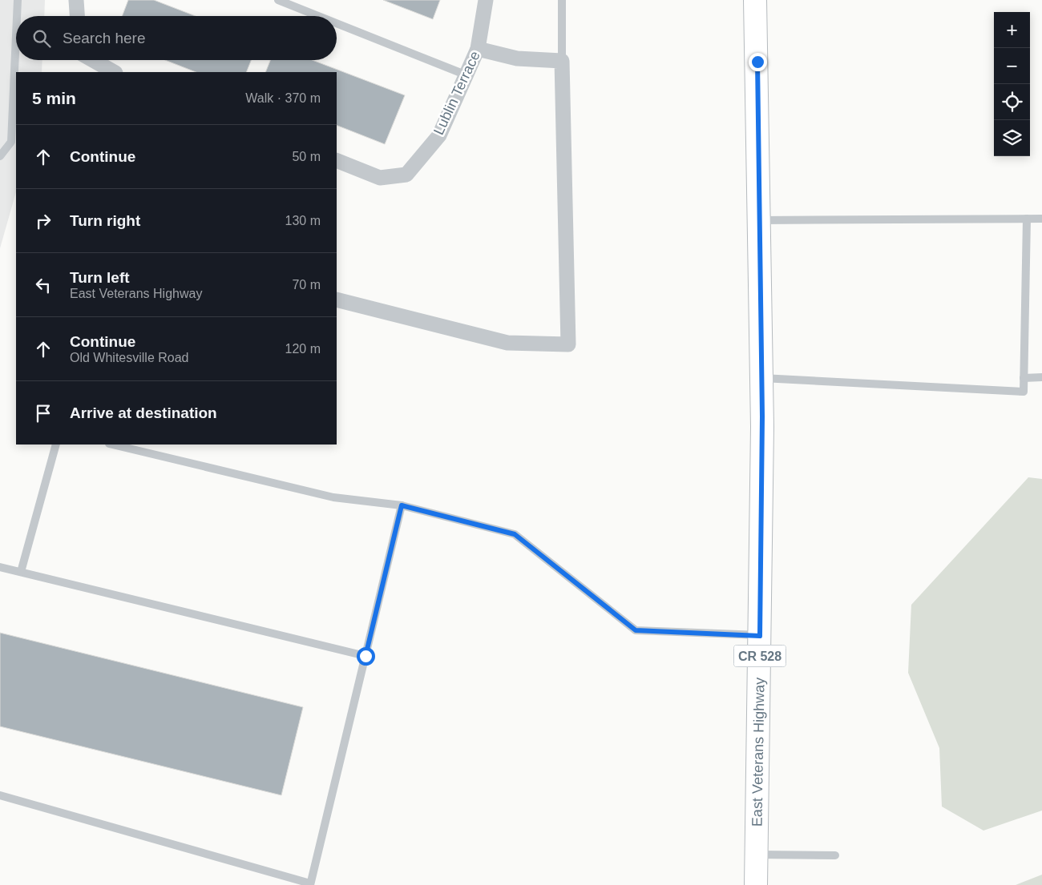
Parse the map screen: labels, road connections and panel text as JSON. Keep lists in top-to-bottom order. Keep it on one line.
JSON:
{"streets":{"main road":["CR 528","East Veterans Highway"],"street":["Lublin Terrace"]},"crossings":[["CR 528","East Veterans Highway"]],"page":{"map_buttons":["+","−"],"search":"Search here","heading":["5 min","Walk · 370 m"],"list":[["Continue","50 m"],["Turn right","130 m"],["Turn left","East Veterans Highway","70 m"],["Continue","Old Whitesville Road","120 m"],"Arrive at destination"]}}
